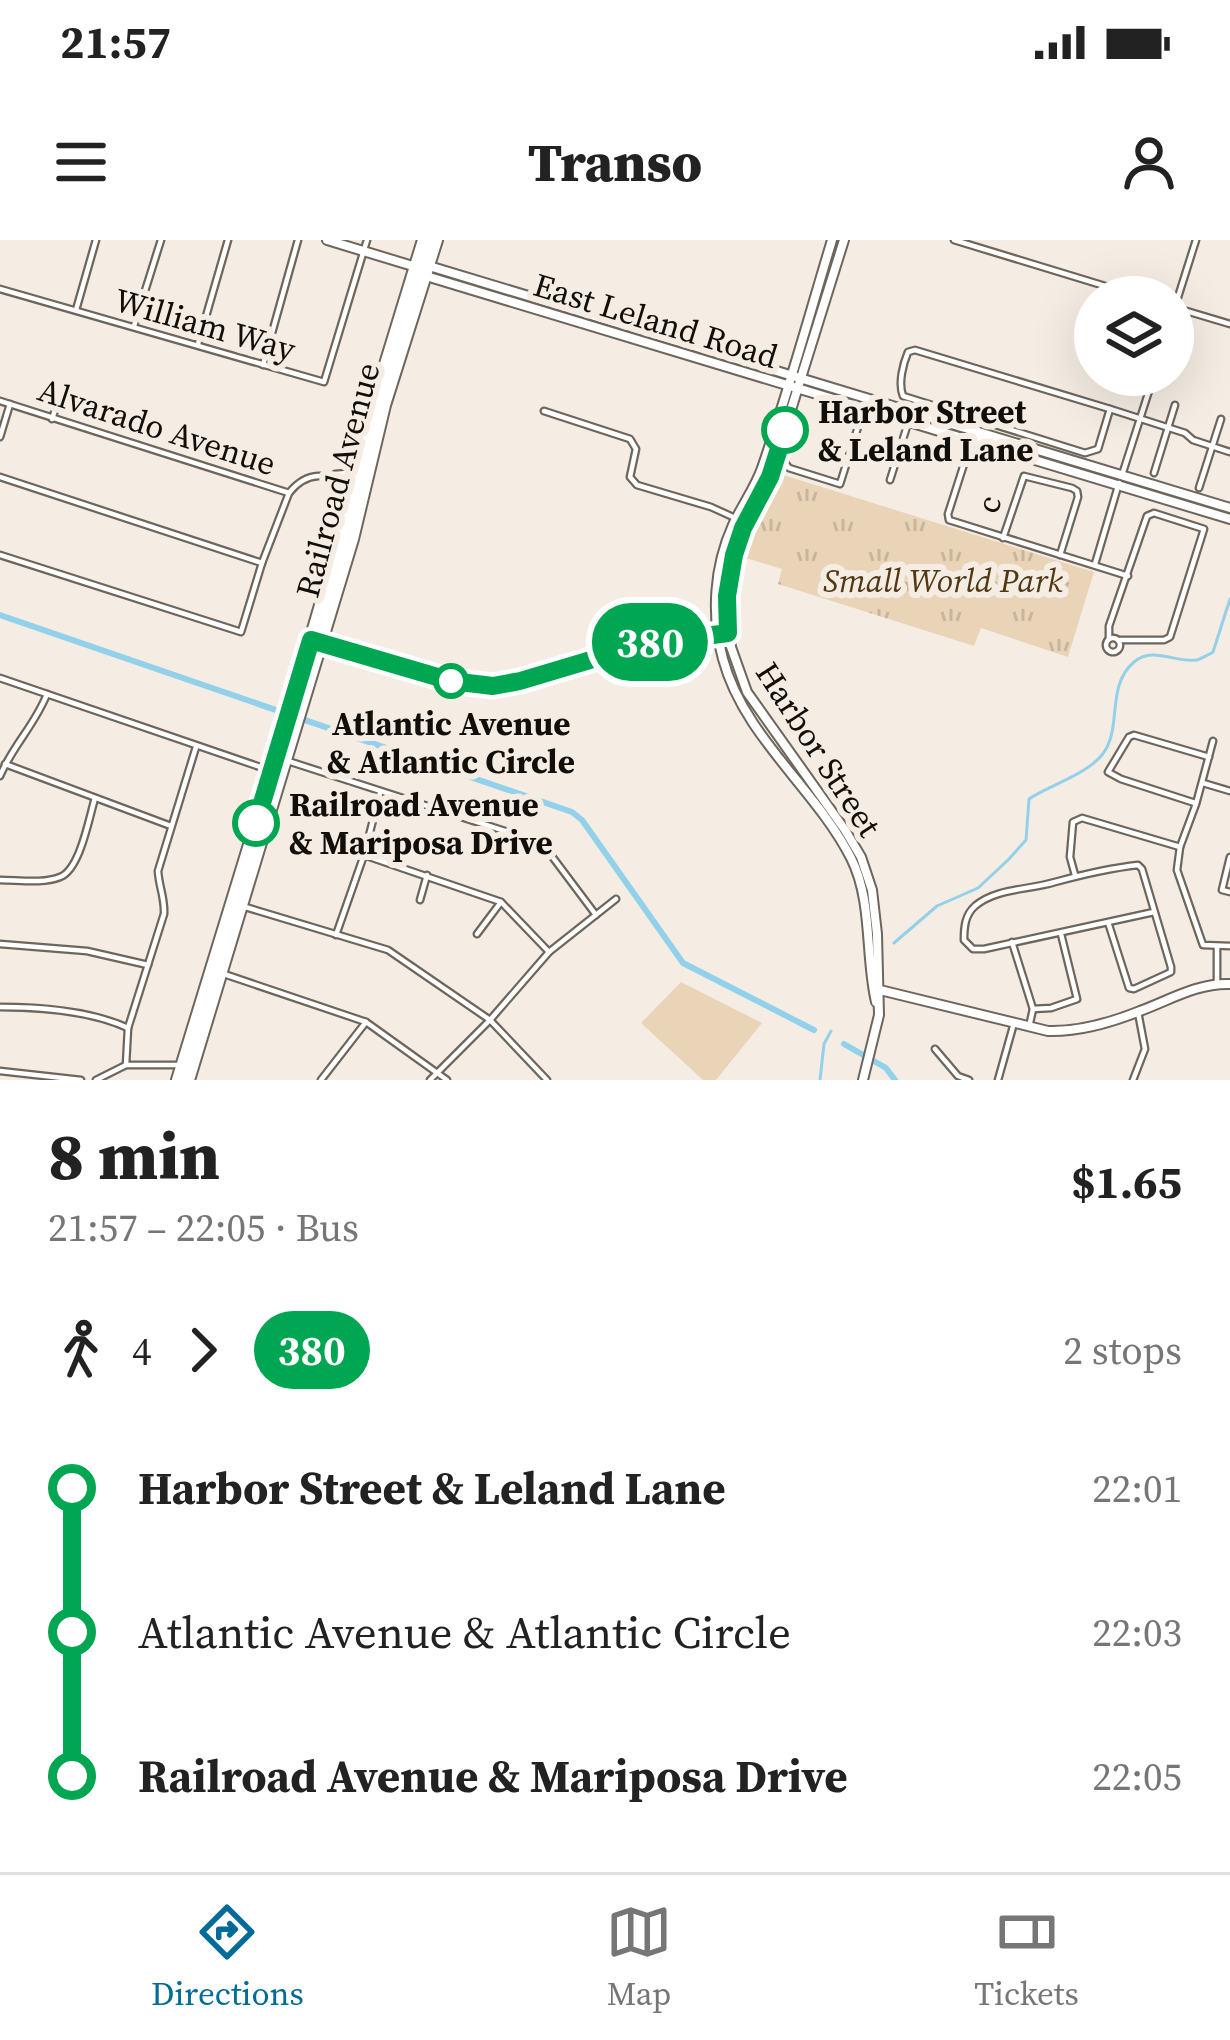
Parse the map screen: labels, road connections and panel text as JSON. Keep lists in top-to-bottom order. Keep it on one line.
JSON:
{"streets":{"highway":["Railroad Avenue"],"street":["East Leland Road","William Way","Alvarado Avenue","c","Harbor Street"]},"crossings":[["East Leland Road","William Way"],["East Leland Road","Railroad Avenue"],["East Leland Road","Harbor Street"],["Alvarado Avenue","Railroad Avenue"]],"parks":["Small World Park"],"places":["Harbor Street & Leland Lane","Atlantic Avenue & Atlantic Circle","Railroad Avenue & Mariposa Drive"],"lines":["bus line 380"],"page":{"status":"21:57","header":"Transo","on_map":"380","heading":["8 min","21:57 – 22:05 · Bus","$1.65"],"legs":["4","380","2 stops"],"list":[{"name":"Harbor Street & Leland Lane","value":"22:01"},{"name":"Atlantic Avenue & Atlantic Circle","value":"22:03"},{"name":"Railroad Avenue & Mariposa Drive","value":"22:05"}],"tabs":["Directions","Map","Tickets"]}}
